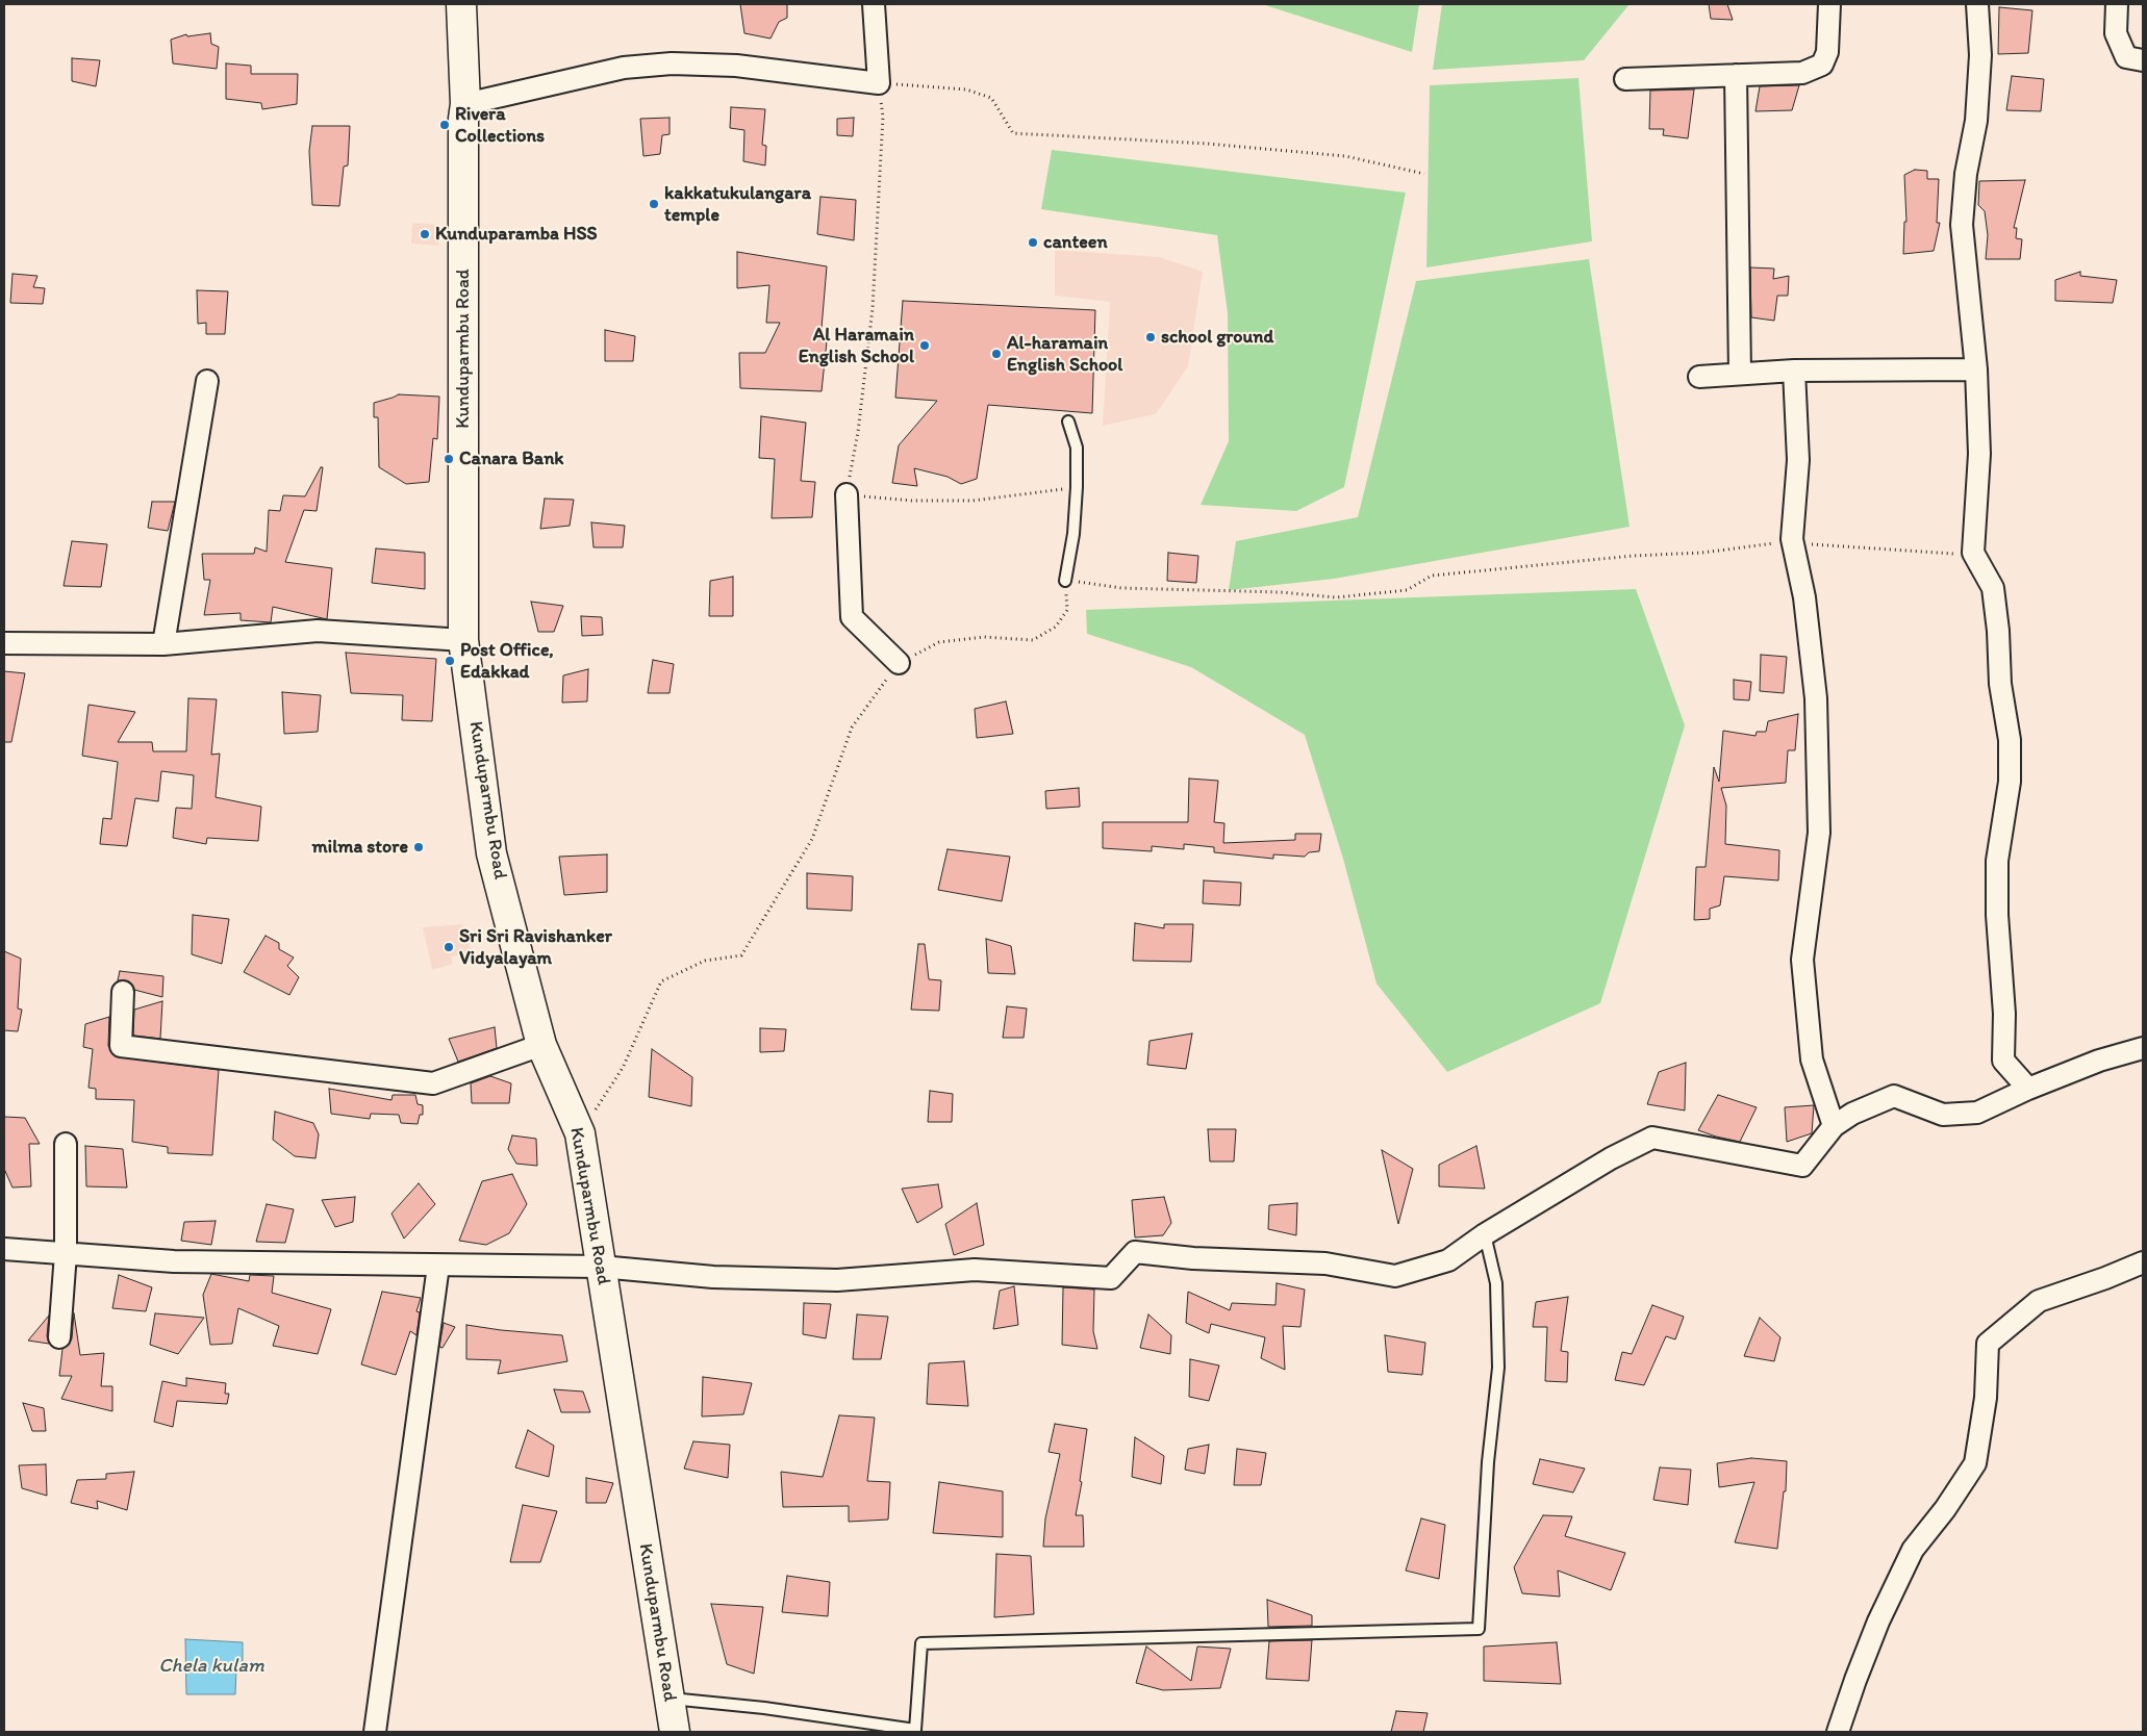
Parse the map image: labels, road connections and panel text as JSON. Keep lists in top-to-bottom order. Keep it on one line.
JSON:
{"streets":{"main road":["Kunduparmbu Road"]},"water":["Chela kulam"],"places":["Rivera Collections","kakkatukulangara temple","Kunduparamba HSS","canteen","school ground","Al Haramain English School","Al-haramain English School","Canara Bank","Post Office, Edakkad","milma store","Sri Sri Ravishanker Vidyalayam"]}
